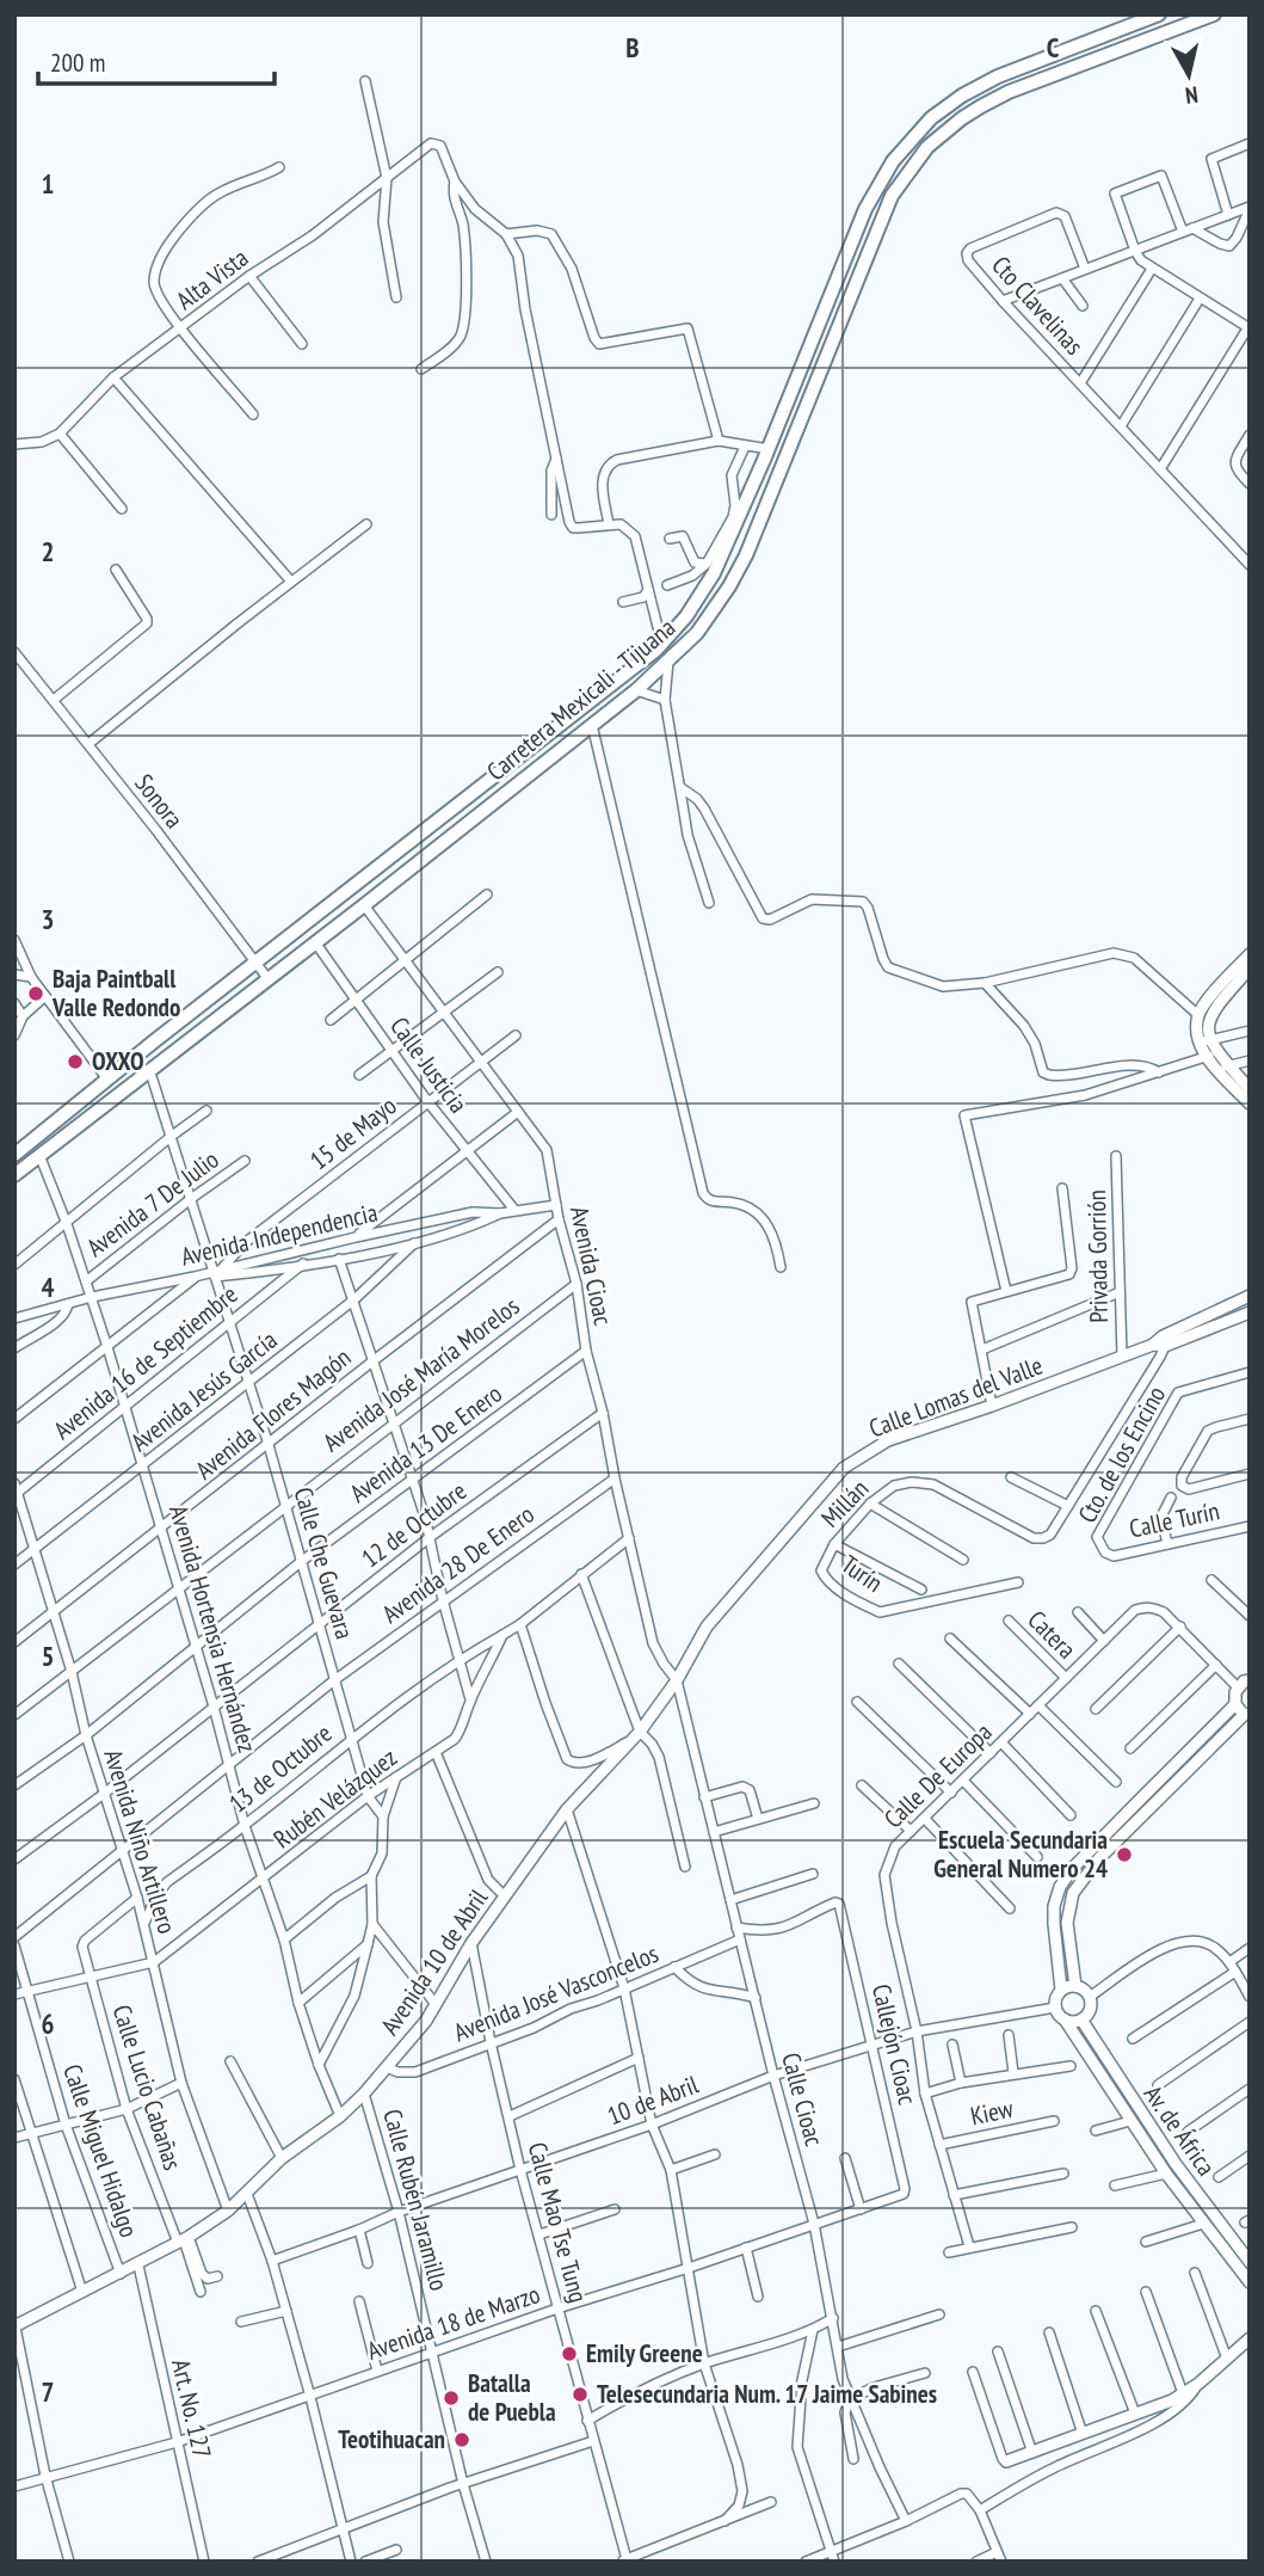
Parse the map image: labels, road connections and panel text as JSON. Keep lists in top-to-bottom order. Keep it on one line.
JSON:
{"streets":{"main road":["Carretera Mexicali - Tijuana"],"street":["Alta Vista","Cto Clavelinas","Sonora","Calle Justicia","15 de Mayo","Avenida 7 De Julio","Avenida Independencia","Privada Gorrión","Avenida Cioac","Avenida 16 de Septiembre","Avenida José María Morelos","Avenida Jesús García","Calle Lomas del Valle","Avenida Flores Magón","Avenida 13 De Enero","Cto. de los Encino","Millán","Calle Turín","12 de Octubre","Calle Che Guevara","Avenida 28 De Enero","Turín","Avenida Hortensia Hernández","Catera","13 de Octubre","Calle De Europa","Rubén Velázquez","Avenida Niño Artillero","Avenida 10 de Abril","Avenida José Vasconcelos","Callejón Cioac","Calle Lucio Cabañas","Calle Cioac","10 de Abril","Kiew","Av. de África","Calle Miguel Hidalgo","Calle Rubén Jaramillo","Calle Mao Tse Tung","Avenida 18 de Marzo","Art. No. 127"]},"crossings":[["Carretera Mexicali - Tijuana","Sonora"],["Carretera Mexicali - Tijuana","Calle Justicia"],["Carretera Mexicali - Tijuana","Avenida Cioac"],["Carretera Mexicali - Tijuana","Calle Che Guevara"],["Carretera Mexicali - Tijuana","Avenida Hortensia Hernández"],["Calle Justicia","15 de Mayo"],["Calle Justicia","Avenida Independencia"],["15 de Mayo","Avenida Independencia"],["15 de Mayo","Avenida Cioac"],["15 de Mayo","Calle Che Guevara"],["Avenida 7 De Julio","Calle Che Guevara"],["Avenida 7 De Julio","Avenida Hortensia Hernández"],["Avenida Independencia","Avenida Cioac"],["Avenida Independencia","Calle Che Guevara"],["Avenida Independencia","Avenida Hortensia Hernández"],["Privada Gorrión","Calle Lomas del Valle"],["Avenida Cioac","Avenida José María Morelos"],["Avenida Cioac","Calle Lomas del Valle"],["Avenida Cioac","Avenida Flores Magón"],["Avenida Cioac","Avenida 13 De Enero"],["Avenida Cioac","12 de Octubre"],["Avenida Cioac","Avenida 28 De Enero"],["Avenida Cioac","Avenida 10 de Abril"],["Avenida Cioac","Calle Cioac"],["Avenida 16 de Septiembre","Calle Che Guevara"],["Avenida 16 de Septiembre","Avenida Hortensia Hernández"],["Avenida 16 de Septiembre","Avenida Niño Artillero"],["Avenida José María Morelos","Calle Che Guevara"],["Avenida José María Morelos","Avenida Hortensia Hernández"],["Avenida José María Morelos","Avenida Niño Artillero"],["Avenida Jesús García","Calle Che Guevara"],["Avenida Jesús García","Avenida Hortensia Hernández"],["Avenida Jesús García","Avenida Niño Artillero"],["Calle Lomas del Valle","Avenida 10 de Abril"],["Calle Lomas del Valle","Calle Cioac"],["Avenida Flores Magón","Calle Che Guevara"],["Avenida Flores Magón","Avenida Hortensia Hernández"],["Avenida Flores Magón","Avenida Niño Artillero"],["Avenida 13 De Enero","Calle Che Guevara"],["Avenida 13 De Enero","Avenida Hortensia Hernández"],["Avenida 13 De Enero","Avenida Niño Artillero"],["Cto. de los Encino","Calle Turín"],["Millán","Turín"],["12 de Octubre","Calle Che Guevara"],["12 de Octubre","Avenida Hortensia Hernández"],["12 de Octubre","Avenida Niño Artillero"],["Calle Che Guevara","Avenida 28 De Enero"],["Calle Che Guevara","13 de Octubre"],["Calle Che Guevara","Rubén Velázquez"],["Avenida 28 De Enero","Avenida Hortensia Hernández"],["Avenida 28 De Enero","Avenida Niño Artillero"],["Avenida Hortensia Hernández","13 de Octubre"],["Avenida Hortensia Hernández","Rubén Velázquez"],["Avenida Hortensia Hernández","Avenida 10 de Abril"],["Catera","Calle De Europa"],["13 de Octubre","Avenida Niño Artillero"],["Calle De Europa","10 de Abril"],["Calle De Europa","Kiew"],["Rubén Velázquez","Avenida Niño Artillero"],["Avenida Niño Artillero","Avenida 10 de Abril"],["Avenida Niño Artillero","Calle Lucio Cabañas"],["Avenida 10 de Abril","Avenida José Vasconcelos"],["Avenida 10 de Abril","Calle Lucio Cabañas"],["Avenida 10 de Abril","Calle Cioac"],["Avenida 10 de Abril","Calle Miguel Hidalgo"],["Avenida 10 de Abril","Calle Rubén Jaramillo"],["Avenida 10 de Abril","Calle Mao Tse Tung"],["Avenida 10 de Abril","Art. No. 127"],["Avenida José Vasconcelos","Calle Cioac"],["Avenida José Vasconcelos","Calle Mao Tse Tung"],["Callejón Cioac","Calle Cioac"],["Callejón Cioac","10 de Abril"],["Callejón Cioac","Avenida 18 de Marzo"],["Calle Cioac","10 de Abril"],["Calle Cioac","Avenida 18 de Marzo"],["10 de Abril","Av. de África"],["10 de Abril","Calle Rubén Jaramillo"],["10 de Abril","Calle Mao Tse Tung"],["Calle Rubén Jaramillo","Avenida 18 de Marzo"],["Calle Mao Tse Tung","Avenida 18 de Marzo"],["Avenida 18 de Marzo","Art. No. 127"]],"places":["Baja Paintball Valle Redondo","OXXO","Escuela Secundaria General Numero 24","Emily Greene","Telesecundaria Num. 17 Jaime Sabines","Batalla de Puebla","Teotihuacan"],"scale_bar":"200 m","north":"bottom","grid":{"columns":["B","C"],"rows":["1","2","3","4","5","6","7"]}}
